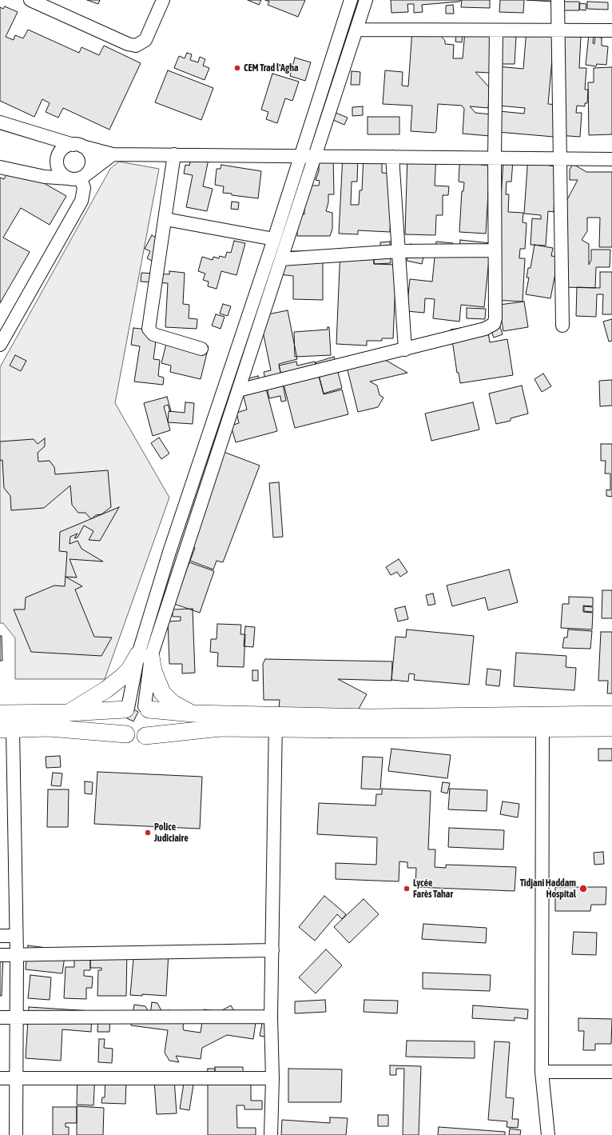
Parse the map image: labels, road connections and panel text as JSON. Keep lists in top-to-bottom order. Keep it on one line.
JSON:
{"places":["CEM Trad l'Agha","Police Judiciaire","Lycée Farès Tahar","Tidjani Haddam Hospital"]}
